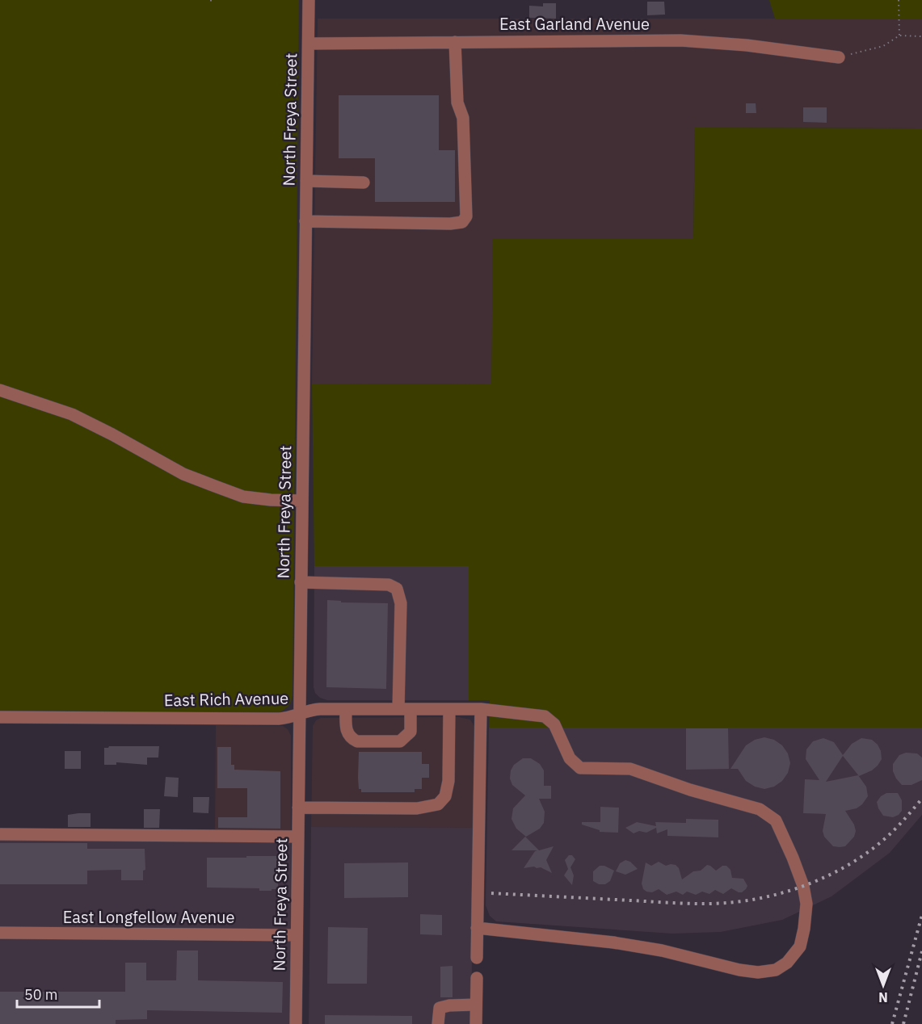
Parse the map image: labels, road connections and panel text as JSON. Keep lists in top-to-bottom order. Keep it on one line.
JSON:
{"streets":{"street":["East Garland Avenue","North Freya Street","East Rich Avenue","East Longfellow Avenue"]},"crossings":[["East Garland Avenue","North Freya Street"],["North Freya Street","East Rich Avenue"],["North Freya Street","East Longfellow Avenue"]],"scale_bar":"50 m","north":"bottom"}
